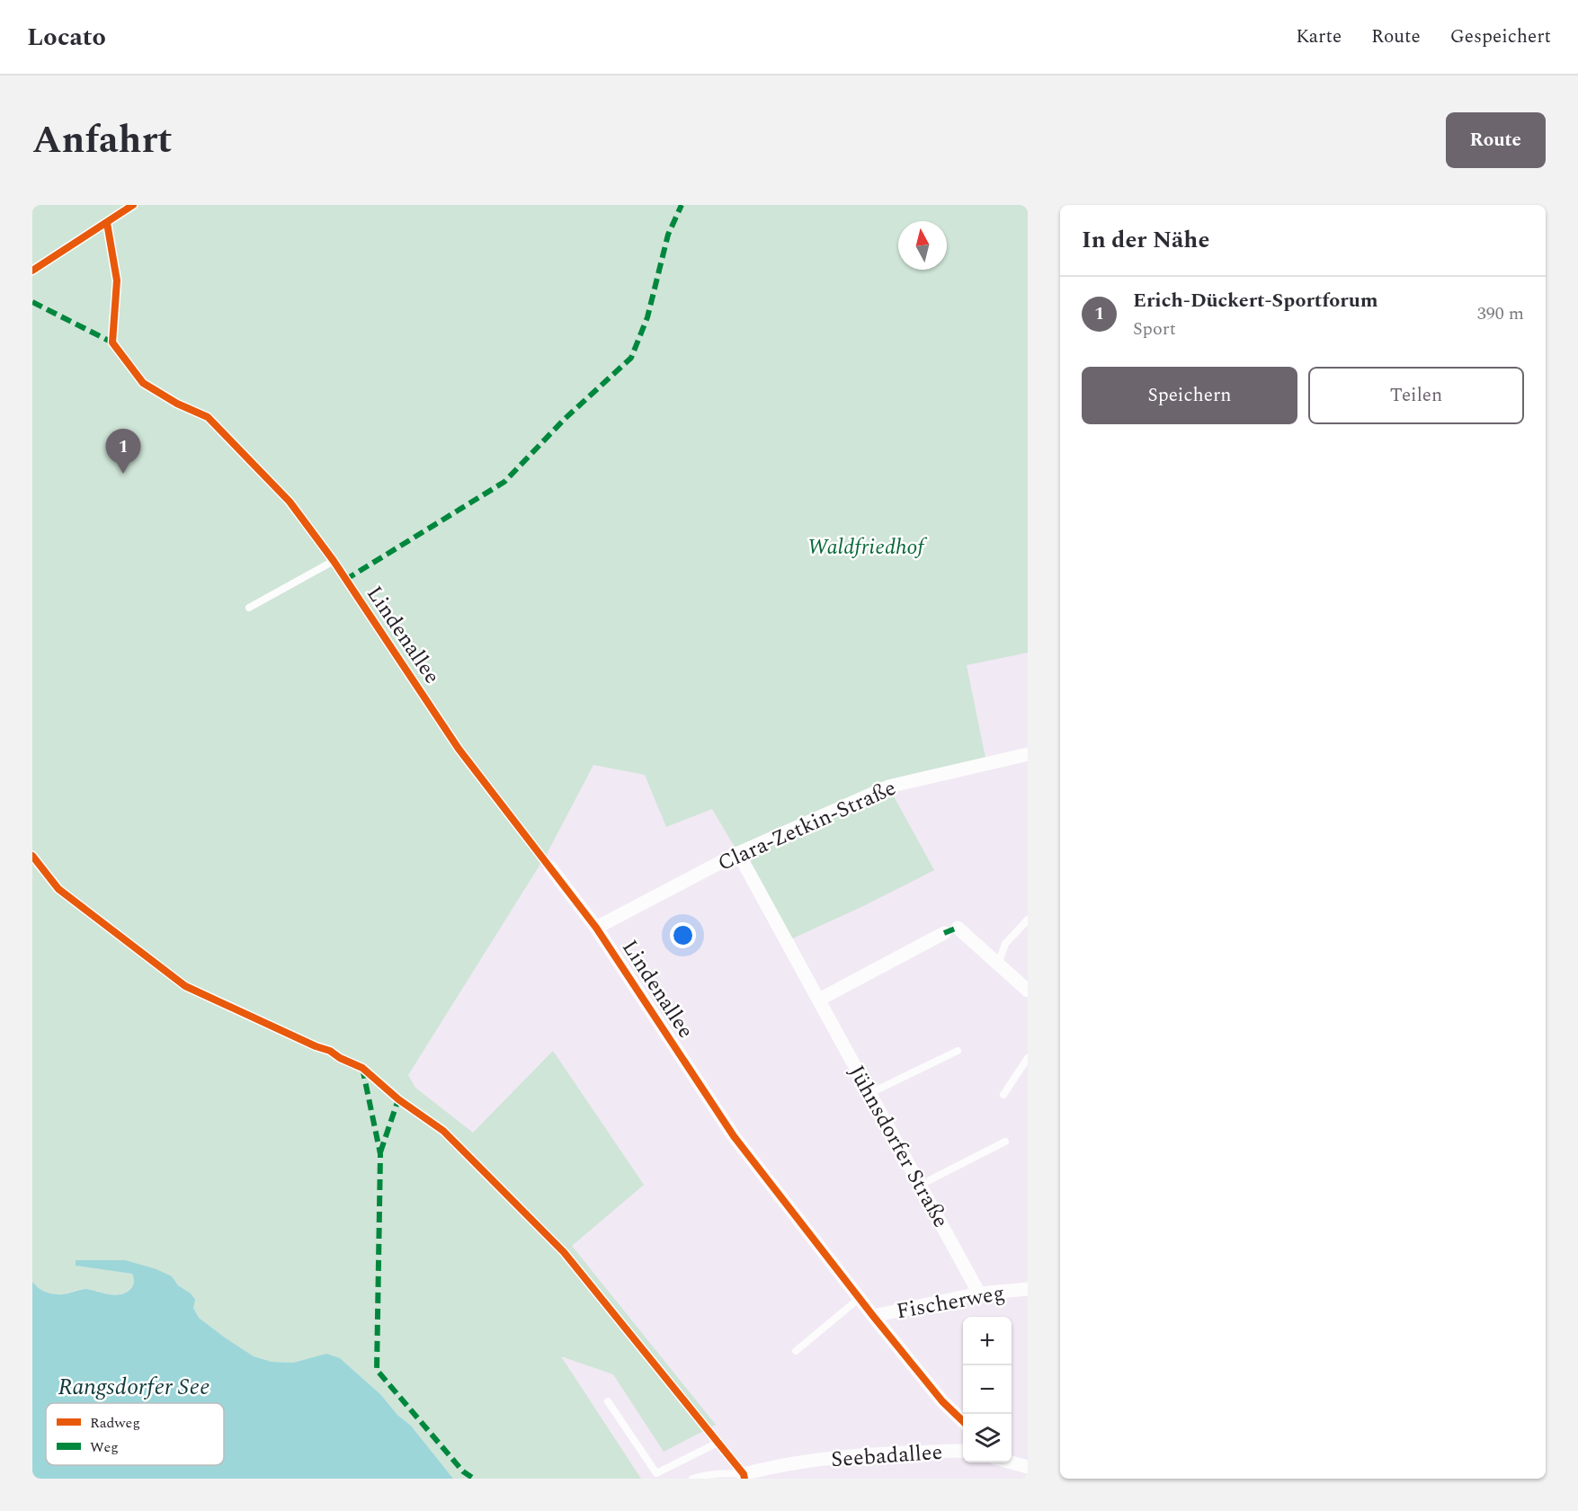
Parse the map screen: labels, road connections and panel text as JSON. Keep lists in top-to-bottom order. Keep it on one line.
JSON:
{"streets":{"street":["Lindenallee","Clara-Zetkin-Straße","Jühnsdorfer Straße","Fischerweg","Seebadallee"]},"crossings":[["Lindenallee","Clara-Zetkin-Straße"],["Lindenallee","Fischerweg"],["Clara-Zetkin-Straße","Jühnsdorfer Straße"],["Jühnsdorfer Straße","Fischerweg"]],"water":["Rangsdorfer See"],"parks":["Waldfriedhof"],"legend":["Radweg","Weg"],"north":"top","page":{"header":"Locato","nav":["Karte","Route","Gespeichert"],"title":"Anfahrt","buttons":["Route",["Speichern","Teilen"]],"heading":"In der Nähe","list":[{"mark":"1","name":"Erich-Dückert-Sportforum","note":"Sport","value":"390 m"}],"pins":"1","map_buttons":["+","−"]}}
